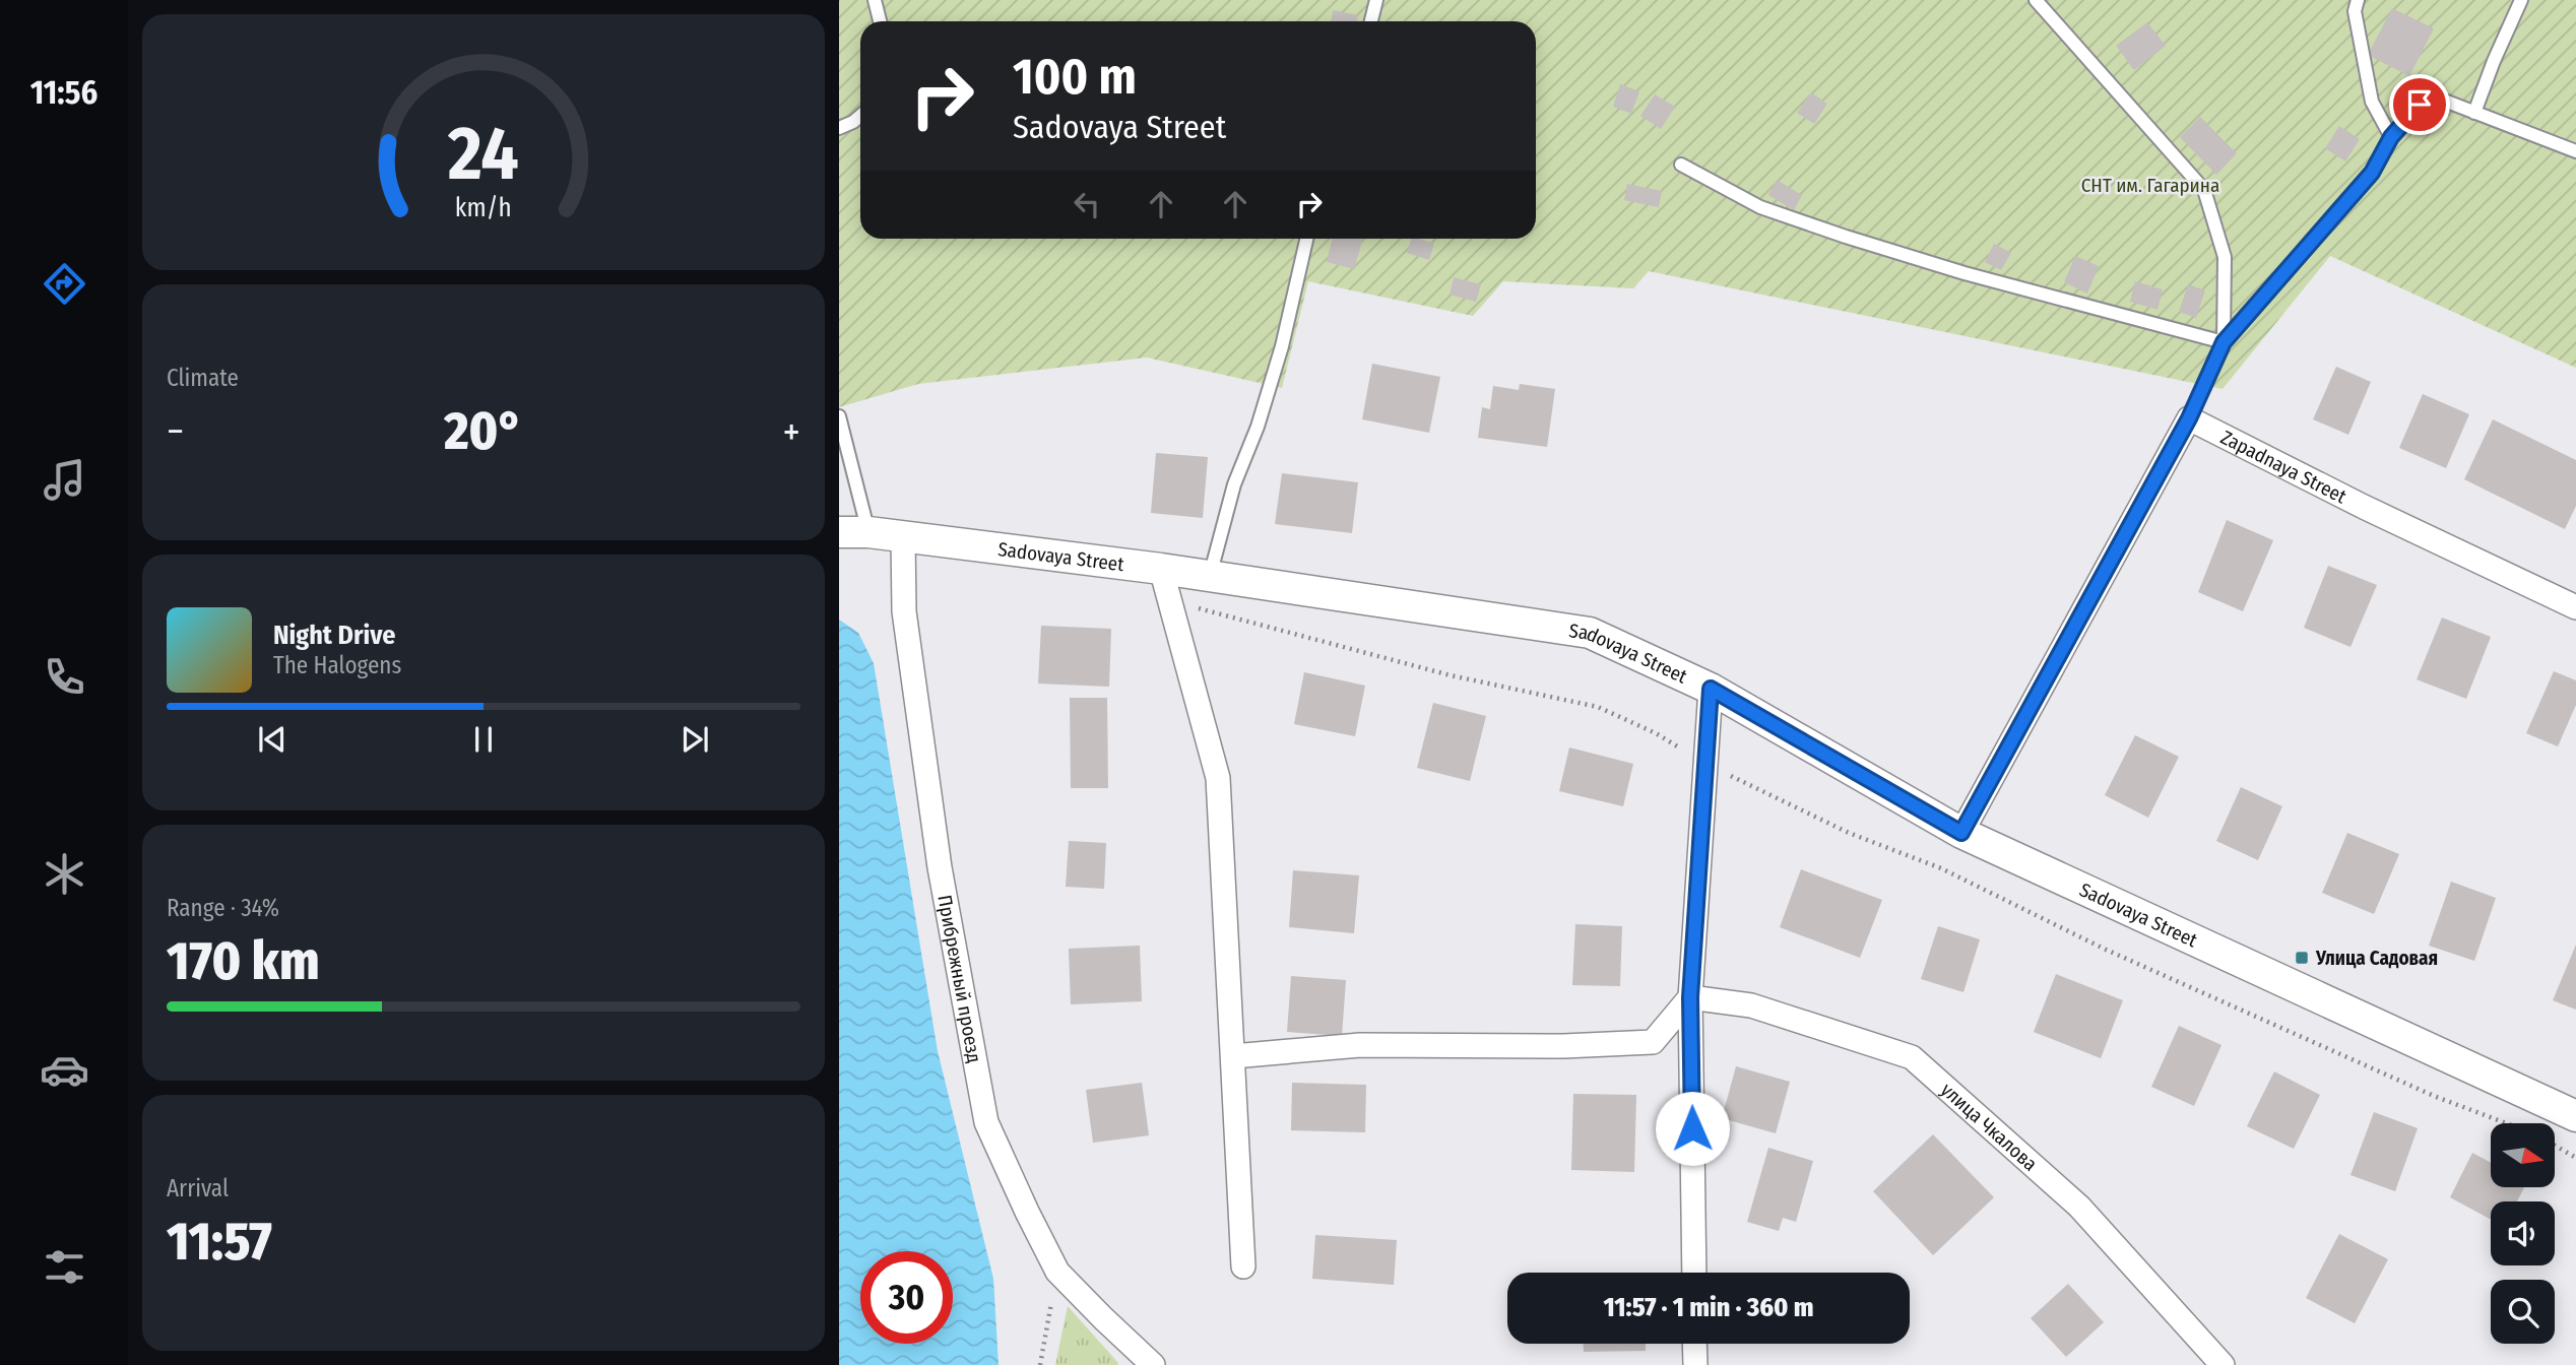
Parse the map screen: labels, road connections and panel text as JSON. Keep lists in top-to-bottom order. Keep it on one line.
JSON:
{"streets":{"street":["Zapadnaya Street","Sadovaya Street","Прибрежный проезд","улица Чкалова"]},"crossings":[["Sadovaya Street","Прибрежный проезд"]],"parks":["СНТ им. Гагарина"],"places":{"transit":["Улица Садовая"]},"north":"right","page":{"tabs":"11:56","turn":["100 m","Sadovaya Street"],"tile":["Climate",["Range · 34%","170 km"],["Arrival","11:57"]],"heat":["−","20°","+"],"song":["Night Drive","The Halogens"],"limit":"30","trip":"11:57 · 1 min · 360 m","gauge":["24","km/h"]}}
